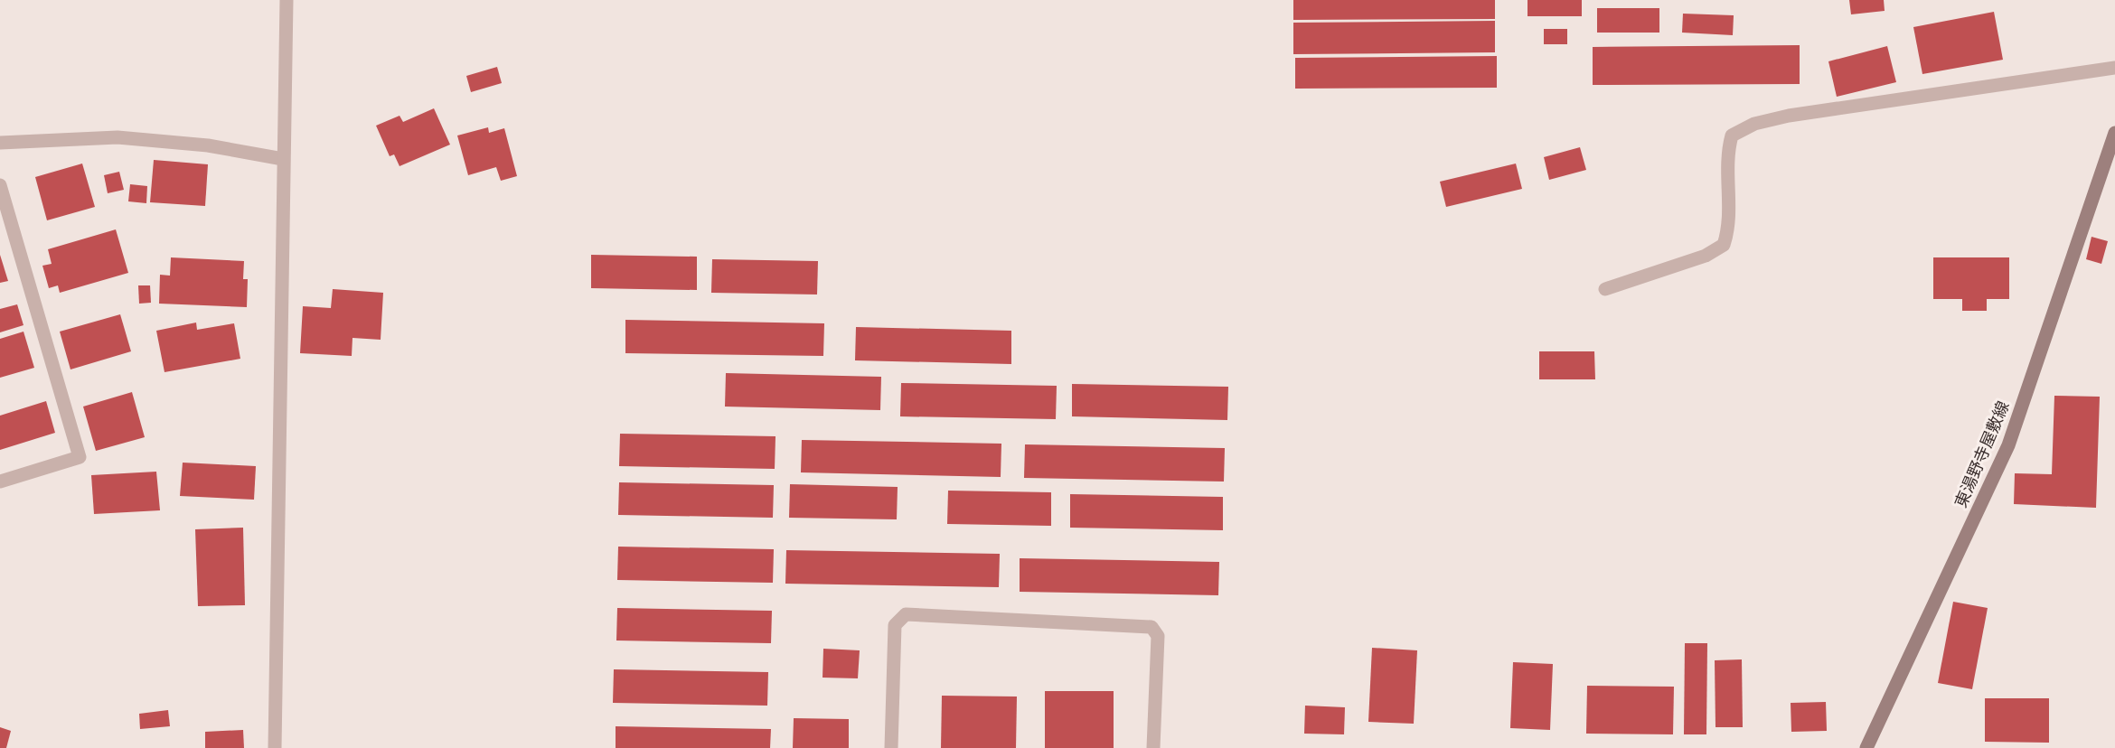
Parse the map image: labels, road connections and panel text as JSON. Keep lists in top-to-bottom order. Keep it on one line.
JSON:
{"streets":{"main road":["東湯野寺屋敷線"]}}
